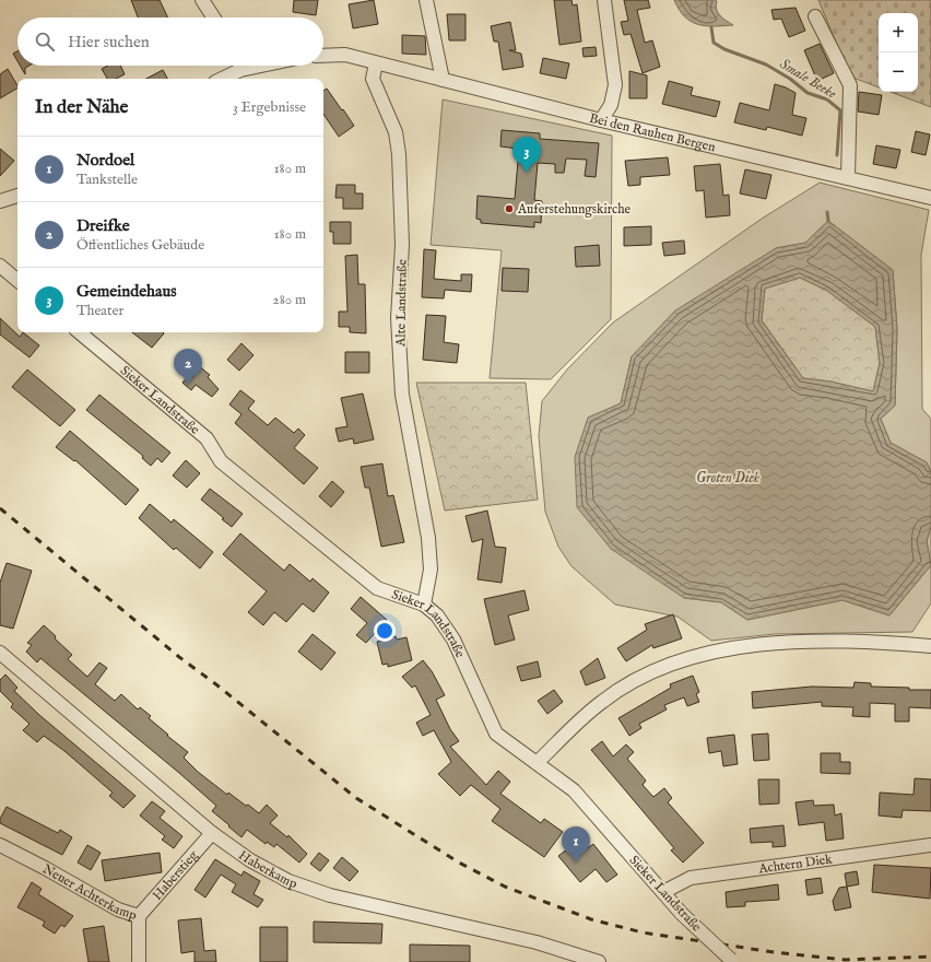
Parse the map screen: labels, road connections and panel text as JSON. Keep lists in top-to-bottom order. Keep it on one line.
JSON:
{"streets":{"street":["Bei den Rauhen Bergen","Alte Landstraße","Sieker Landstraße","Achtern Diek","Haberkamp","Haberstieg","Neuer Achterkamp"]},"crossings":[["Bei den Rauhen Bergen","Alte Landstraße"],["Alte Landstraße","Sieker Landstraße"],["Sieker Landstraße","Achtern Diek"],["Haberkamp","Haberstieg"],["Haberstieg","Neuer Achterkamp"]],"water":["Smale Beeke","Groten Diek"],"places":["Auferstehungskirche"],"page":{"map_buttons":["+","−"],"search":"Hier suchen","heading":["In der Nähe","3 Ergebnisse"],"list":[{"mark":"1","name":"Nordoel","note":"Tankstelle","value":"180 m"},{"mark":"2","name":"Dreifke","note":"Öffentliches Gebäude","value":"180 m"},{"mark":"3","name":"Gemeindehaus","note":"Theater","value":"280 m"}],"pins":["3","2","1"]}}
